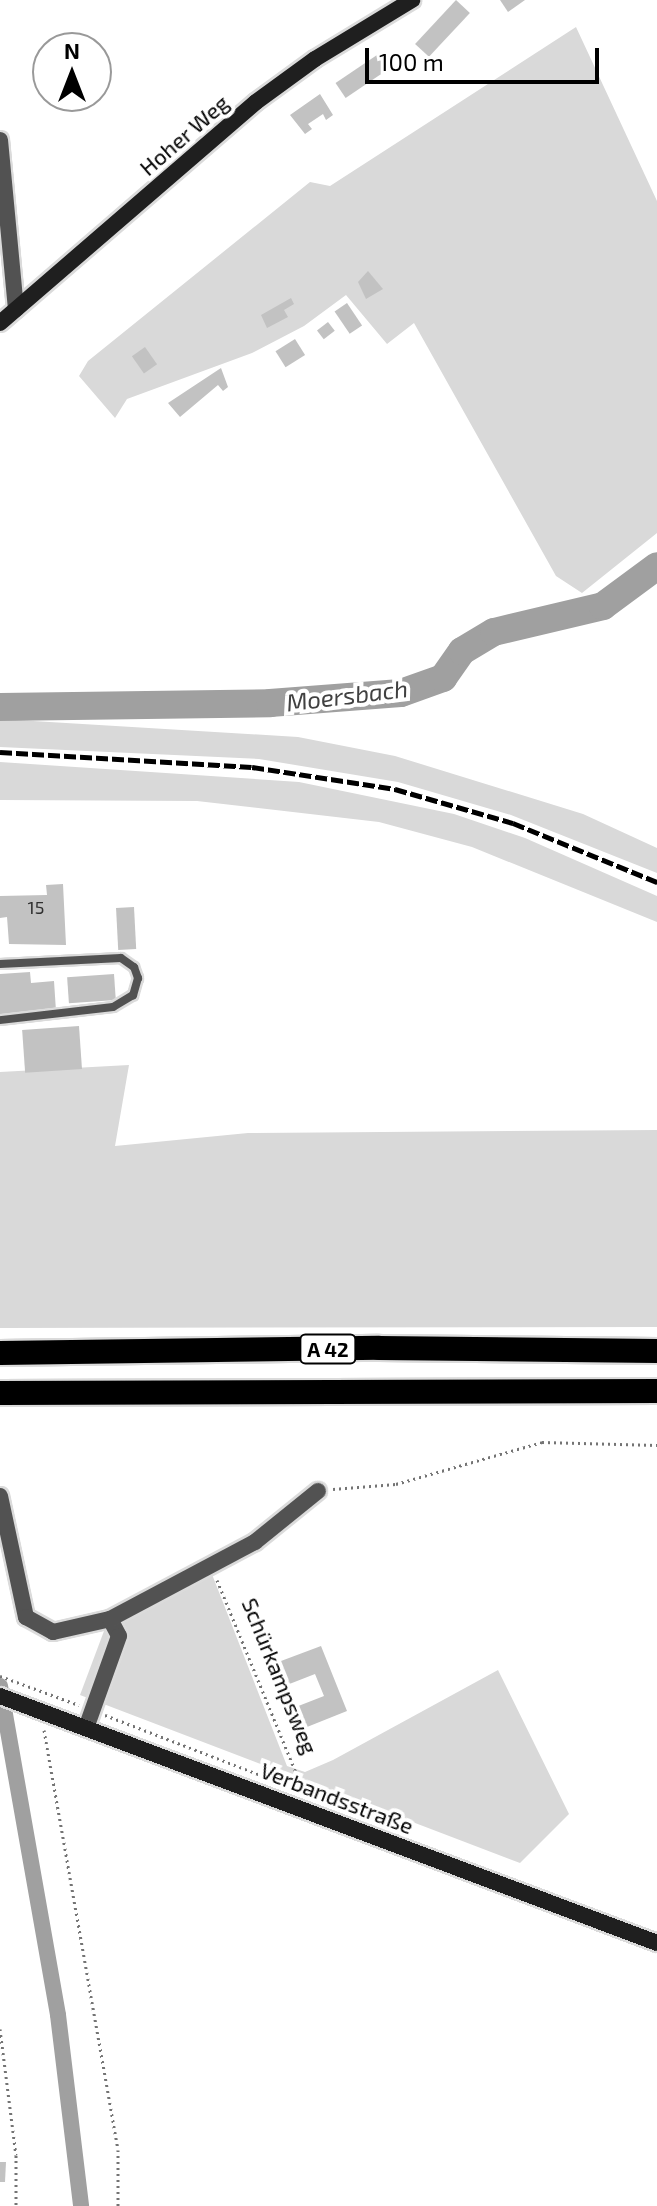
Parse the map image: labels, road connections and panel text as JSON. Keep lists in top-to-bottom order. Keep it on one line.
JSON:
{"streets":{"highway":["A 42"],"main road":["Hoher Weg","Verbandsstraße"],"path":["Schürkampsweg"]},"crossings":[["Schürkampsweg","Verbandsstraße"]],"water":["Moersbach"],"house_numbers":["15"],"scale_bar":"100 m","north":"top"}
